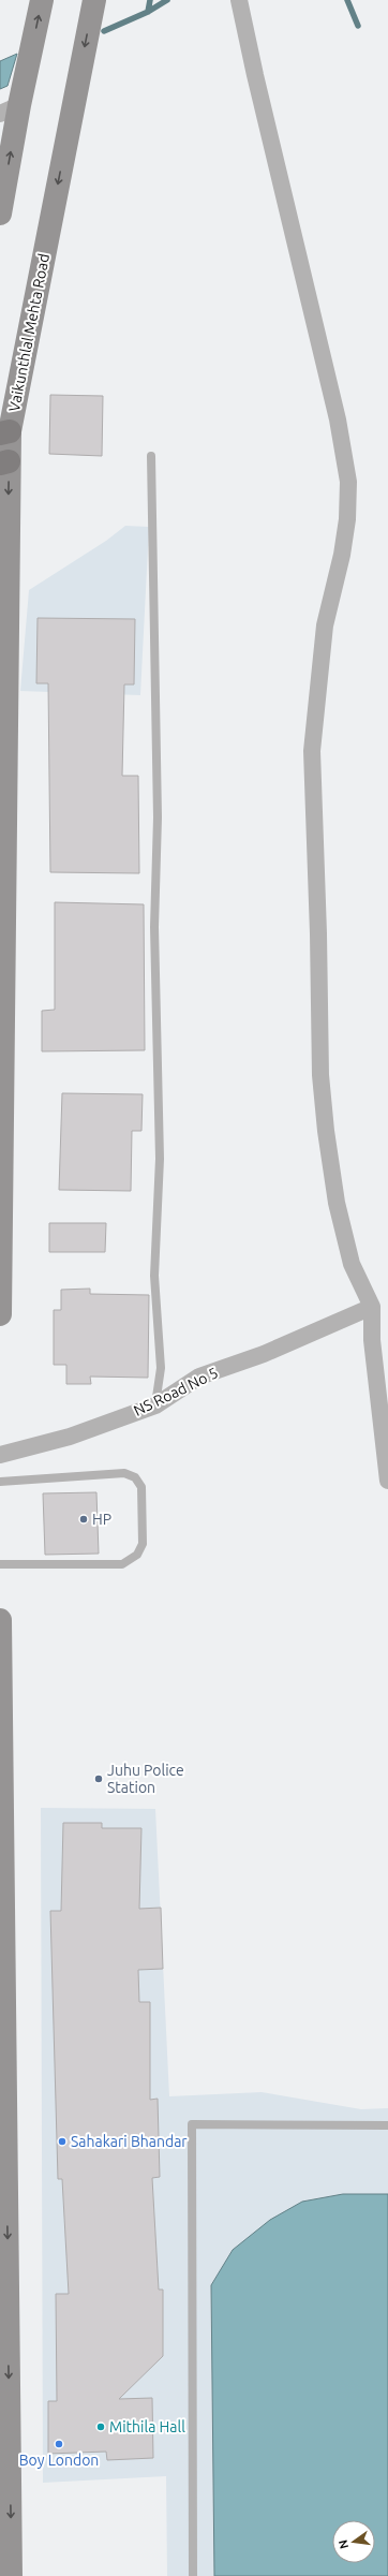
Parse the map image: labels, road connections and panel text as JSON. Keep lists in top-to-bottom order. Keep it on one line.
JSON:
{"streets":{"main road":["Vaikunthlal Mehta Road"],"street":["NS Road No 5"]},"one_way":["Vaikunthlal Mehta Road"],"places":["HP","Juhu Police Station","Sahakari Bhandar","Mithila Hall","Boy London"],"north":"left"}
